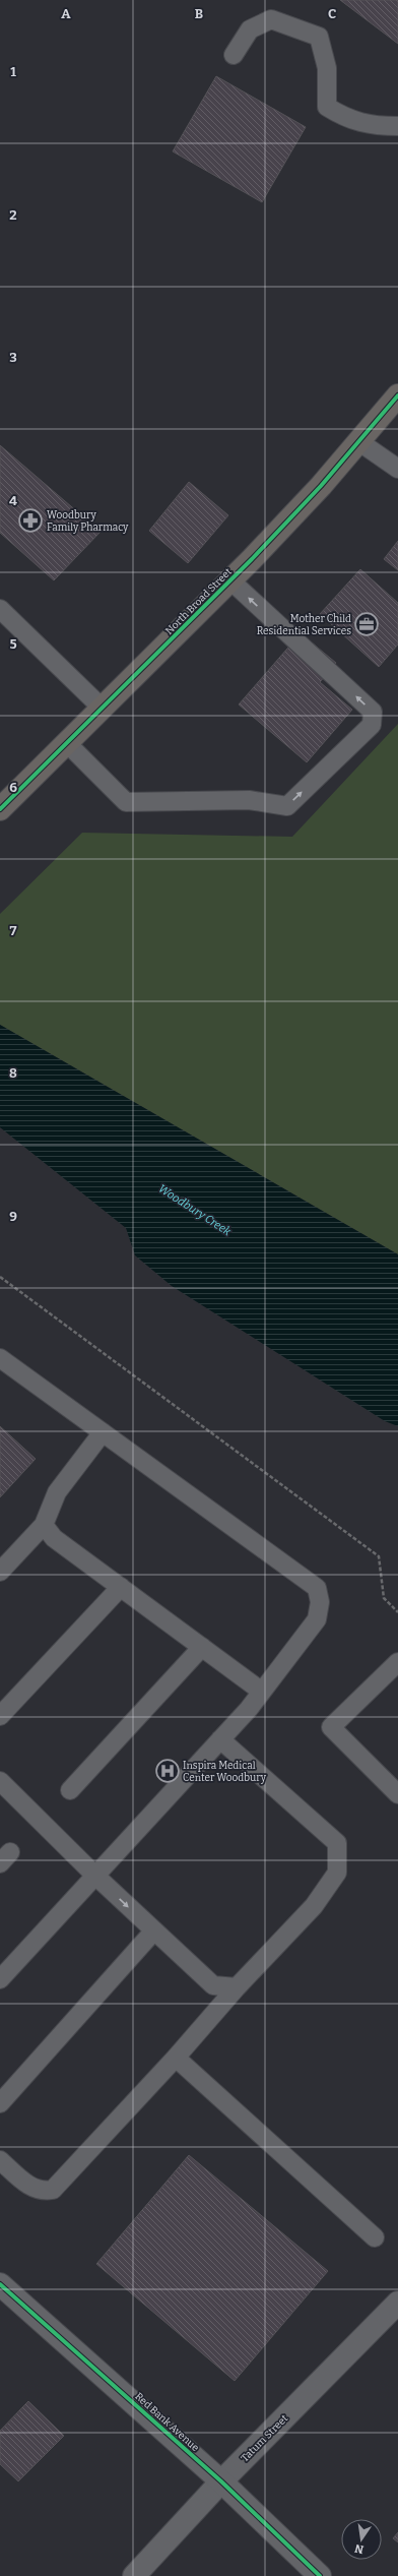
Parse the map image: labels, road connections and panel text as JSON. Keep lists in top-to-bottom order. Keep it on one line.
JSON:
{"streets":{"main road":["North Broad Street"],"street":["Red Bank Avenue","Tatum Street"]},"crossings":[["Red Bank Avenue","Tatum Street"]],"water":["Woodbury Creek"],"places":{"pharmacy":["Woodbury Family Pharmacy"],"office":["Mother Child Residential Services"],"hospital":["Inspira Medical Center Woodbury"]},"north":"bottom","grid":{"columns":["A","B","C"],"rows":["1","2","3","4","5","6","7","8","9"]}}
